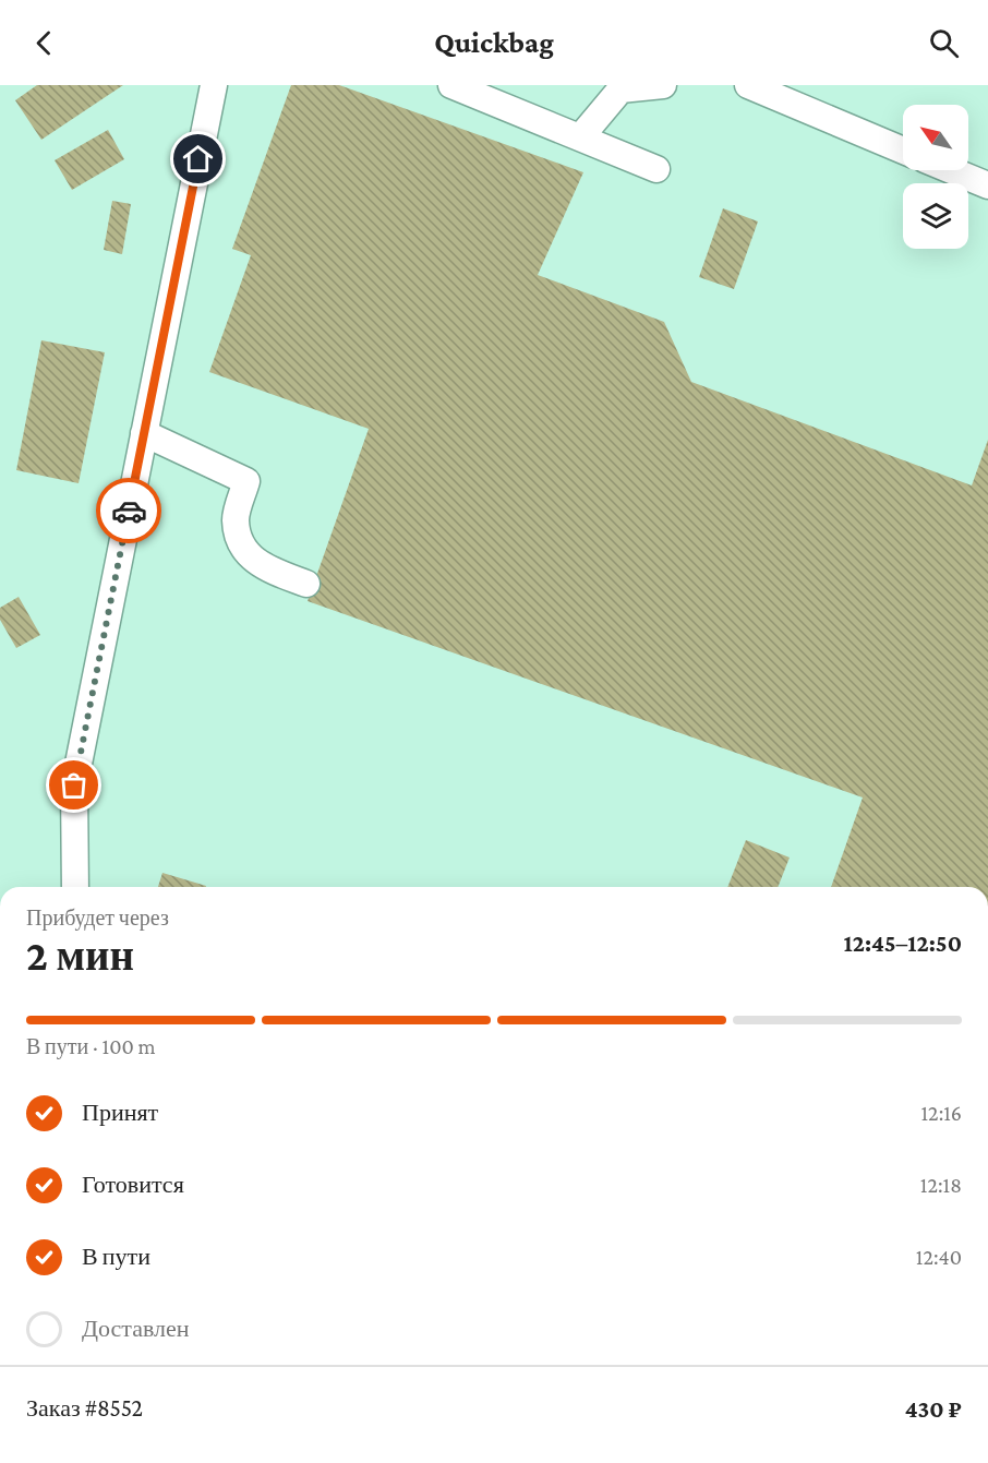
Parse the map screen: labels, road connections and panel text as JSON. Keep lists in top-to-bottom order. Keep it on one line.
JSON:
{"north":"top left","page":{"header":"Quickbag","heading":["2 мин","Прибудет через","12:45–12:50"],"panel":["Заказ #8552","430 ₽"],"bar":"В пути · 100 m","list":[["Принят","12:16"],["Готовится","12:18"],["В пути","12:40"],"Доставлен"]}}
